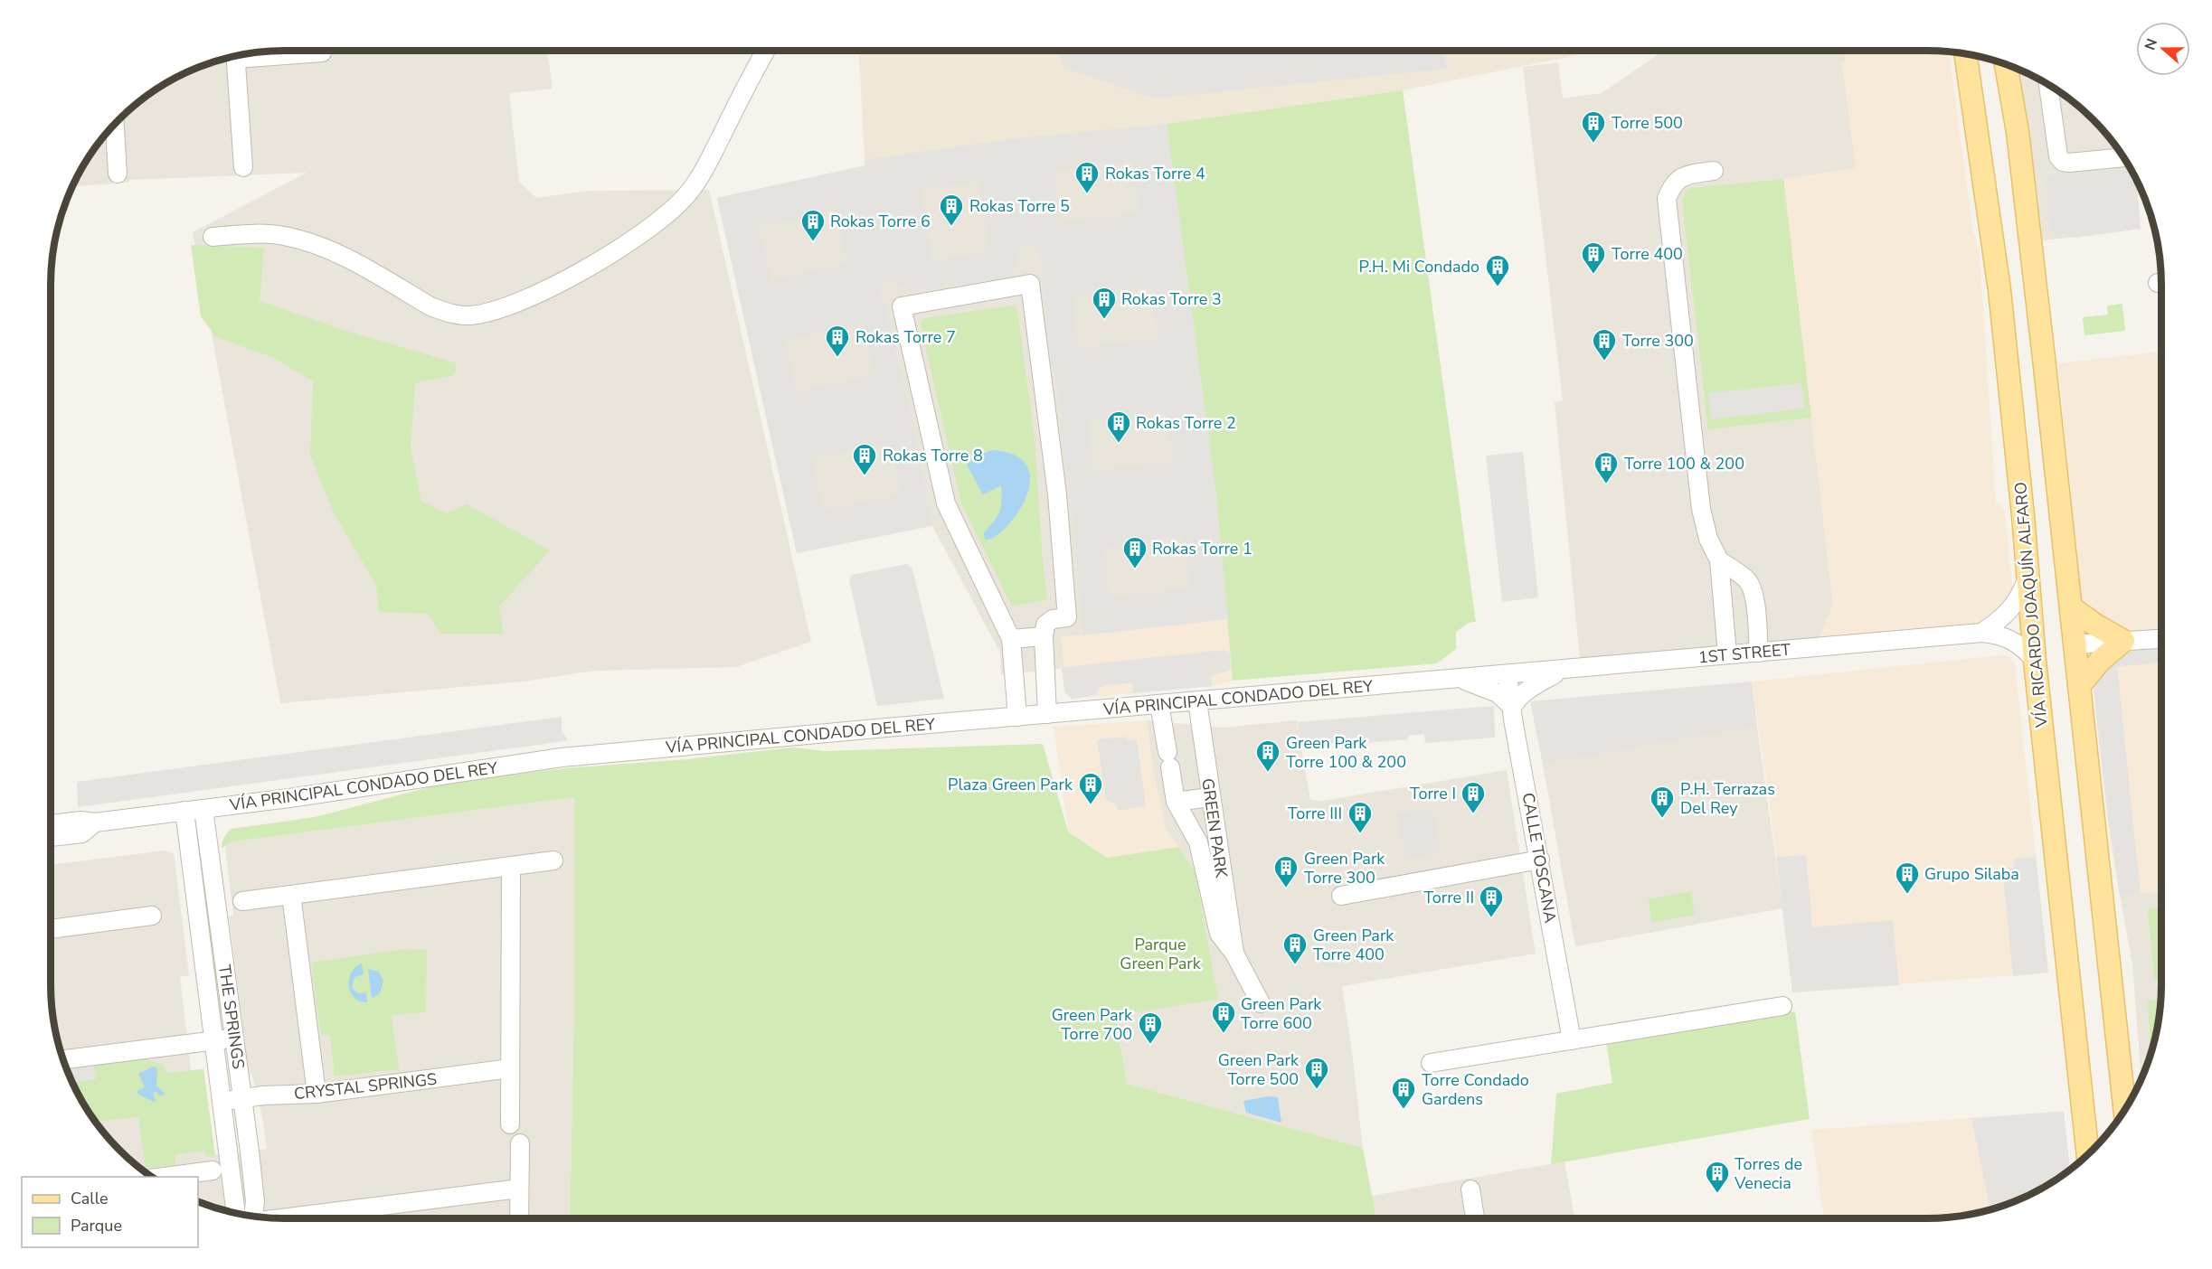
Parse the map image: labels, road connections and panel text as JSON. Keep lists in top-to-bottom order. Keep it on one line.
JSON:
{"streets":{"main road":["VÍA RICARDO JOAQUÍN ALFARO"],"street":["1ST STREET","VÍA PRINCIPAL CONDADO DEL REY","GREEN PARK","CALLE TOSCANA","THE SPRINGS","CRYSTAL SPRINGS"]},"crossings":[["VÍA RICARDO JOAQUÍN ALFARO","1ST STREET"],["1ST STREET","VÍA PRINCIPAL CONDADO DEL REY"],["1ST STREET","CALLE TOSCANA"],["VÍA PRINCIPAL CONDADO DEL REY","GREEN PARK"],["VÍA PRINCIPAL CONDADO DEL REY","CALLE TOSCANA"],["VÍA PRINCIPAL CONDADO DEL REY","THE SPRINGS"],["THE SPRINGS","CRYSTAL SPRINGS"]],"parks":["Parque Green Park"],"places":{"building":["Torre 500","Rokas Torre 4","Rokas Torre 5","Rokas Torre 6","Torre 400","P.H. Mi Condado","Rokas Torre 3","Rokas Torre 7","Torre 300","Rokas Torre 2","Rokas Torre 8","Torre 100 & 200","Rokas Torre 1","Green Park Torre 100 & 200","Plaza Green Park","Torre I","P.H. Terrazas Del Rey","Torre III","Green Park Torre 300","Grupo Silaba","Torre II","Green Park Torre 400","Green Park Torre 600","Green Park Torre 700","Green Park Torre 500","Torre Condado Gardens","Torres de Venecia"]},"legend":["Calle","Parque"],"north":"left"}
